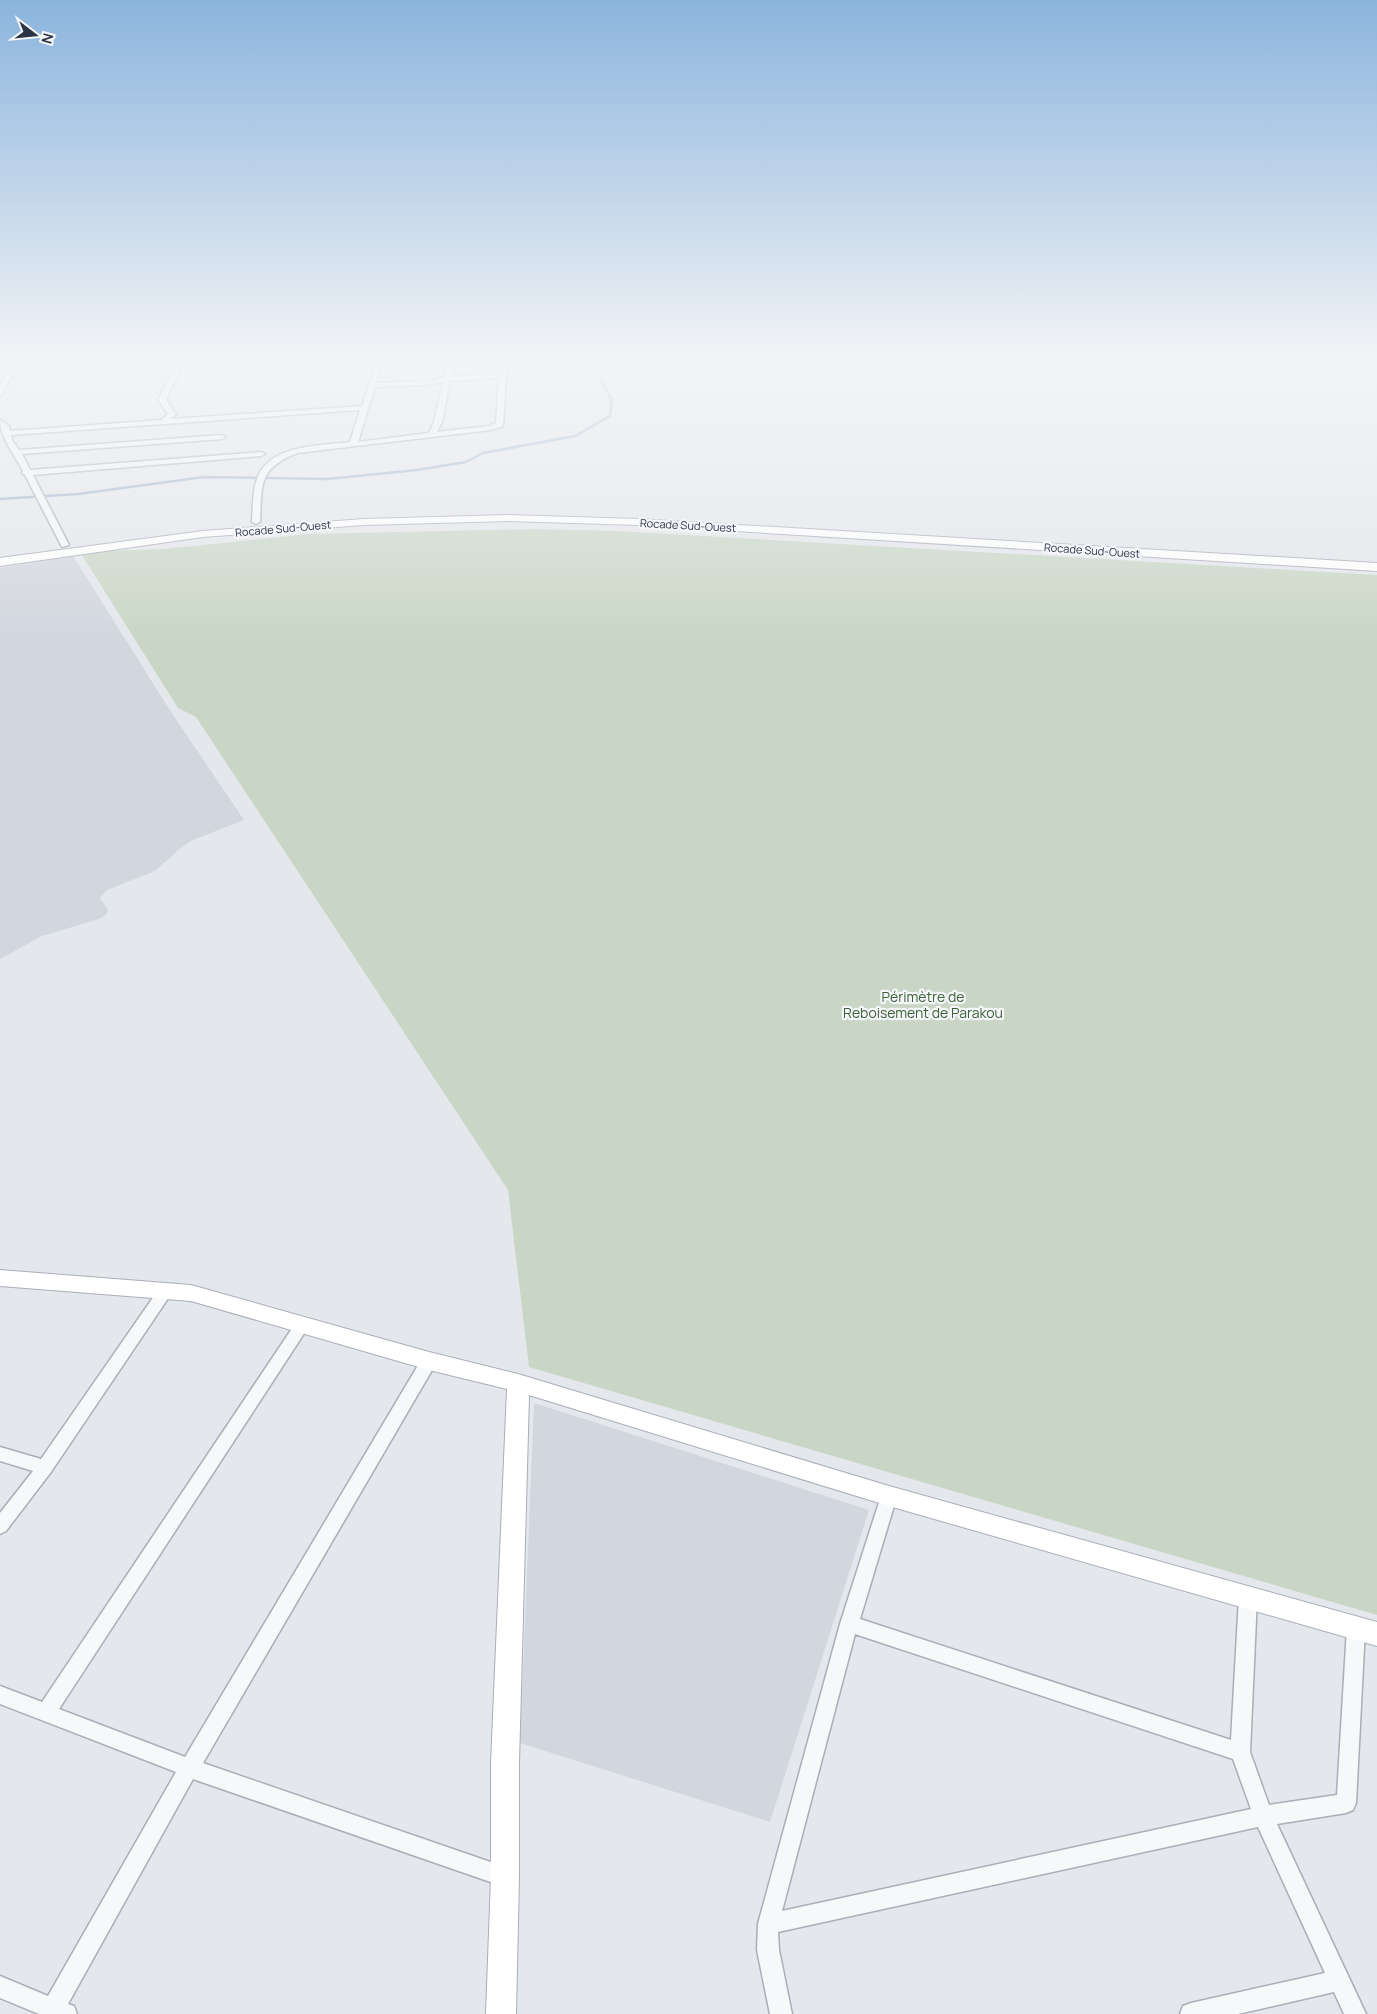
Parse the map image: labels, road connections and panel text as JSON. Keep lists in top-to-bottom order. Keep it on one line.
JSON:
{"streets":{"main road":["Rocade Sud-Ouest"]},"parks":["Périmètre de Reboisement de Parakou"],"north":"right"}
